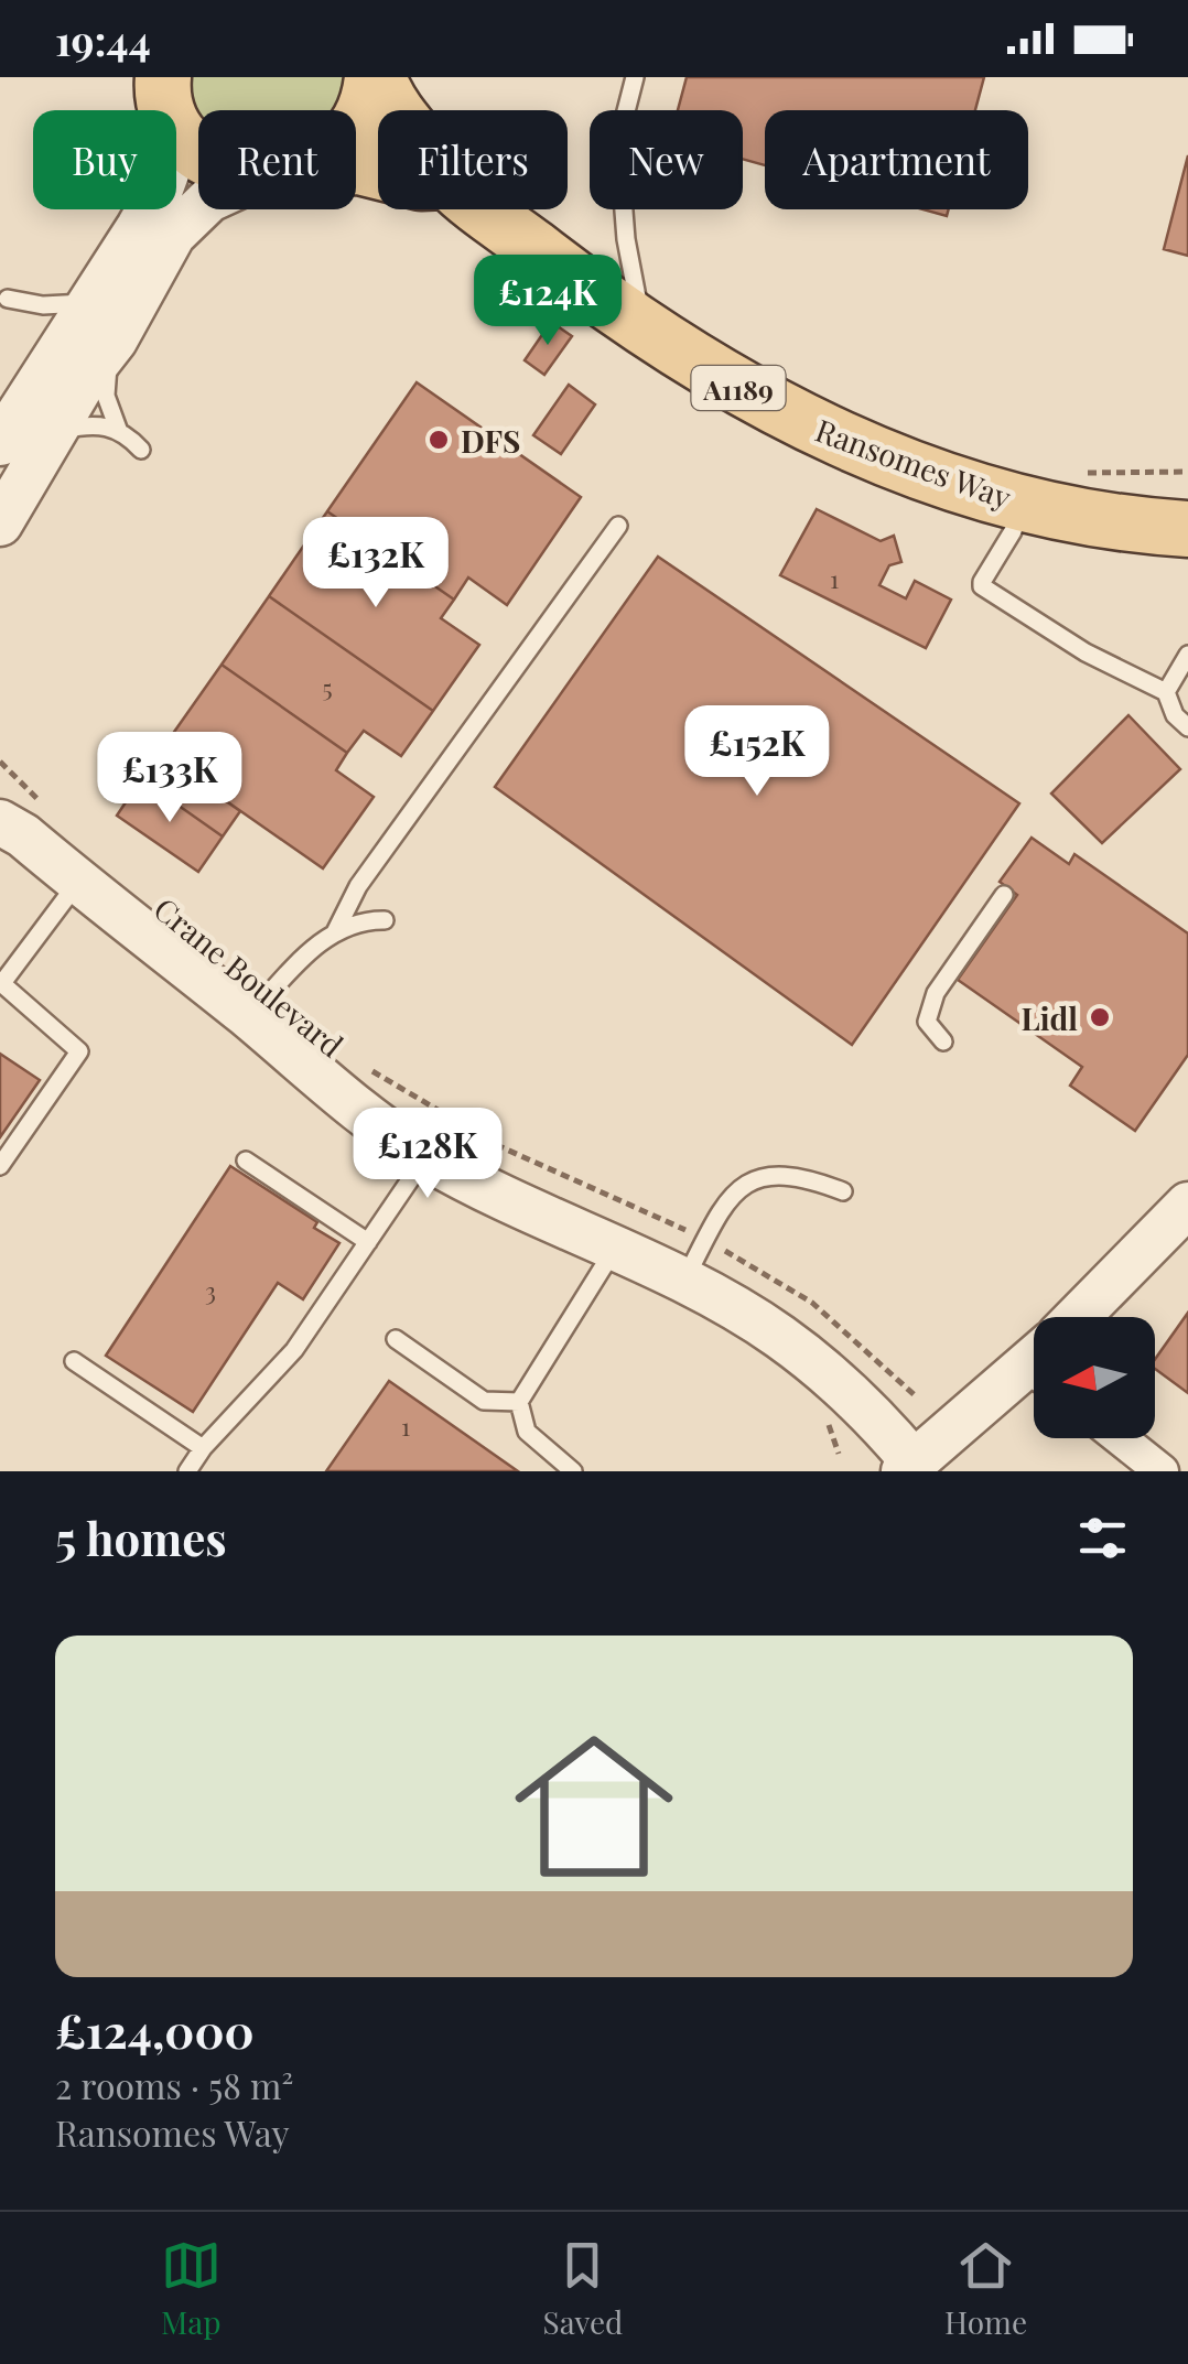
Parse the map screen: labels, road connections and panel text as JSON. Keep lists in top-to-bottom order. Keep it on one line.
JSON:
{"streets":{"main road":["A1189","Ransomes Way"],"street":["Crane Boulevard"]},"places":["DFS","Lidl"],"house_numbers":["1","5","3","1"],"north":"left","page":{"status":"19:44","chip":["Buy","Rent","Filters","New","Apartment"],"price":["£124K","£132K","£152K","£133K","£128K"],"heading":"5 homes","list":[{"name":"£124,000","note":"2 rooms · 58 m² · Ransomes Way"}],"tabs":["Map","Saved","Home"]}}
